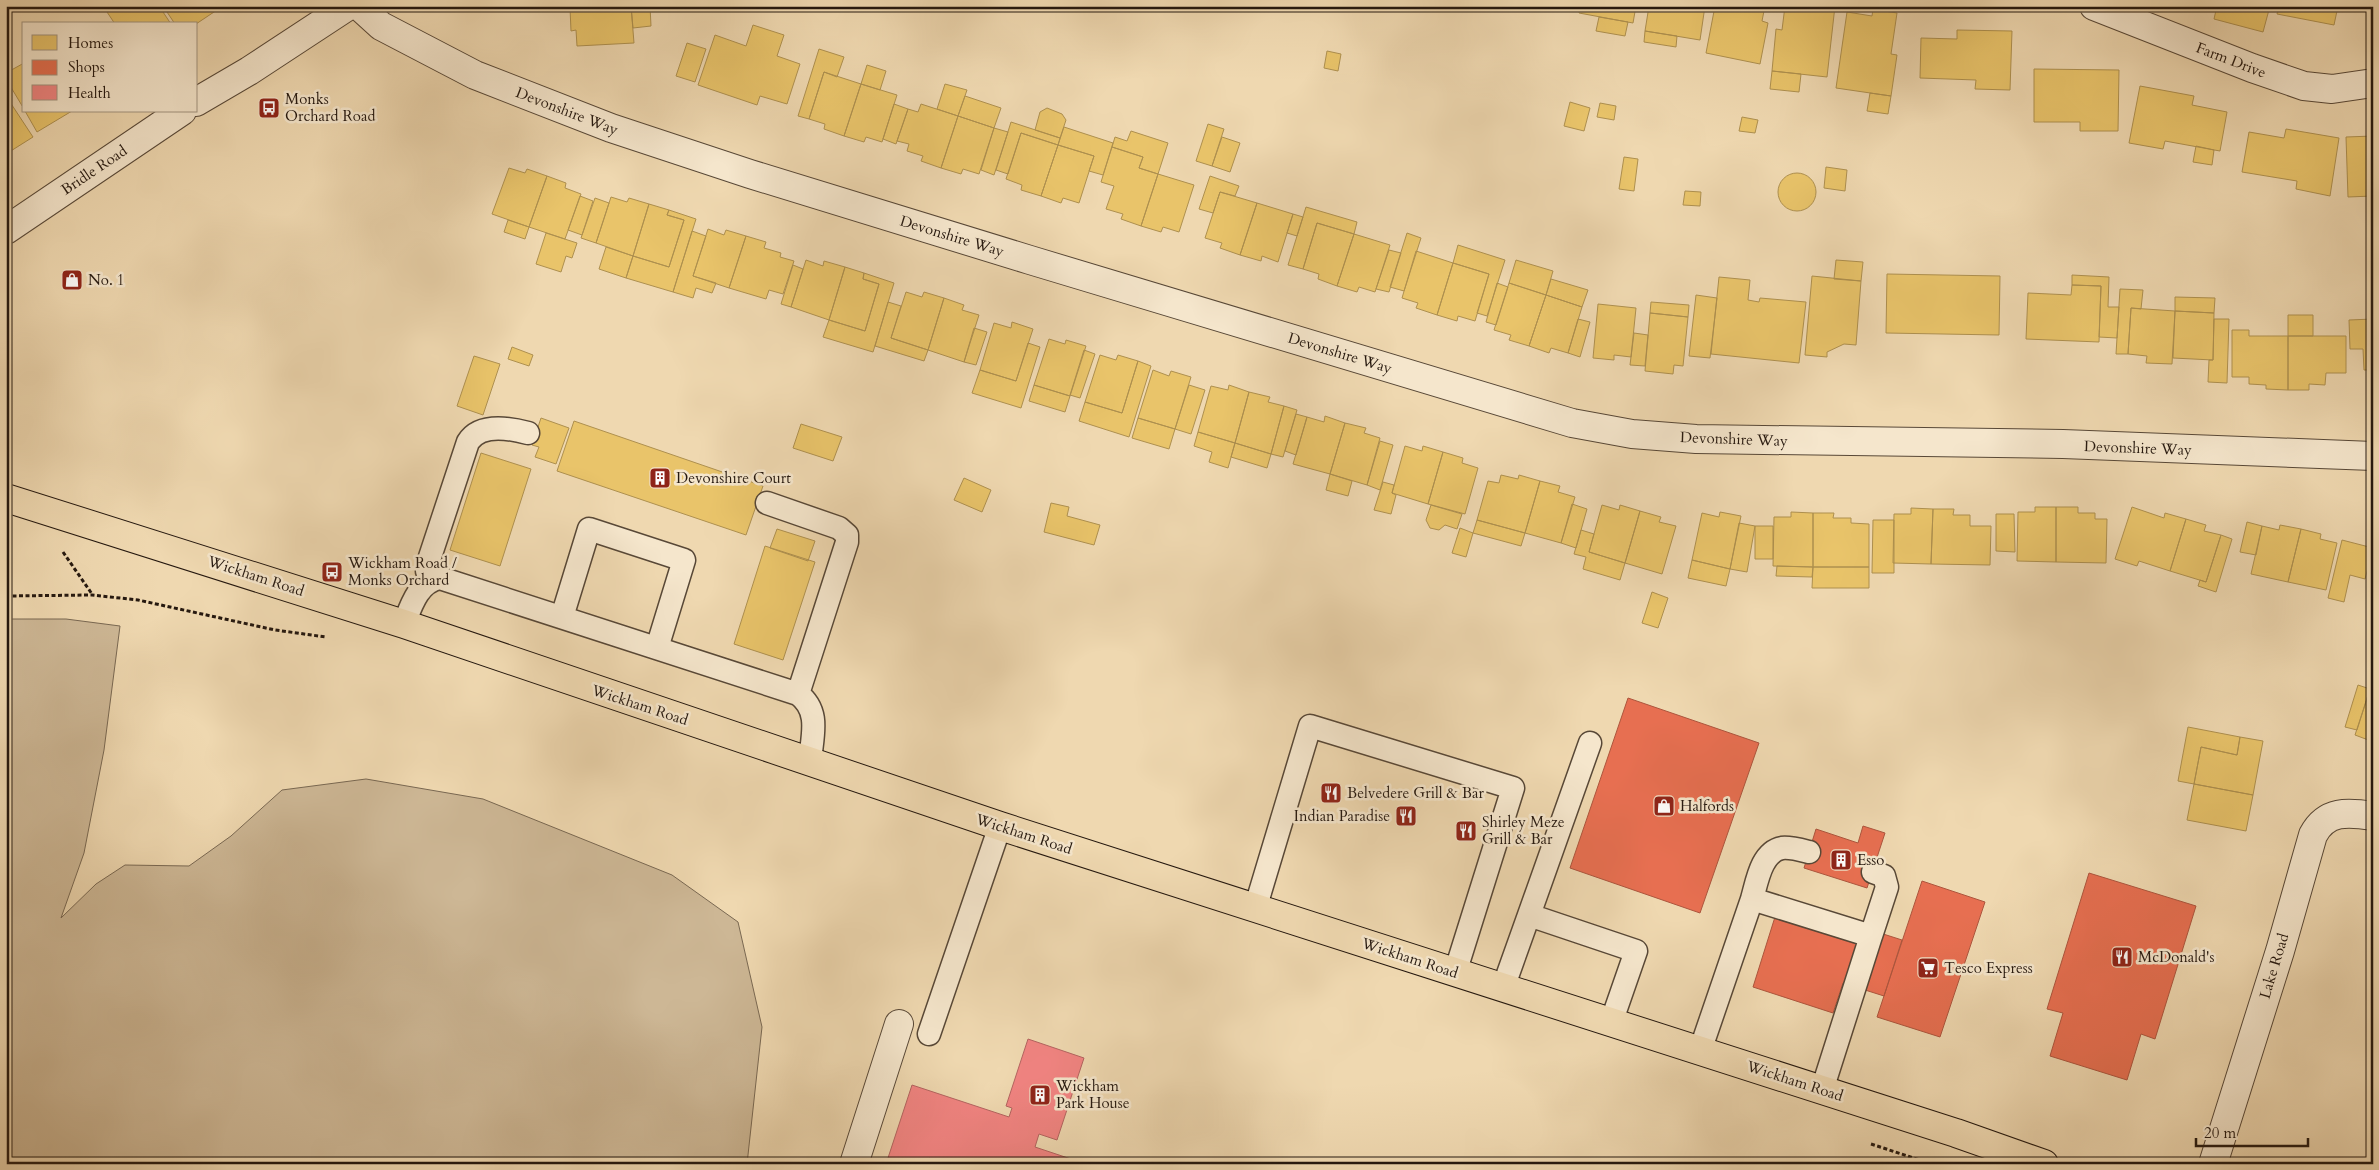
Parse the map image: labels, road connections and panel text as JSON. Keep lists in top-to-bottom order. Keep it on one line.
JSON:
{"streets":{"highway":["Wickham Road"],"street":["Farm Drive","Devonshire Way","Bridle Road","Lake Road"]},"places":{"bus stop":["Monks Orchard Road","Wickham Road / Monks Orchard"],"shop":["No. 1","Halfords"],"building":["Devonshire Court","Esso","Wickham Park House"],"restaurant":["Belvedere Grill & Bar","Indian Paradise","Shirley Meze Grill & Bar","McDonald's"],"supermarket":["Tesco Express"]},"legend":["Homes","Shops","Health"],"scale_bar":"20 m"}
